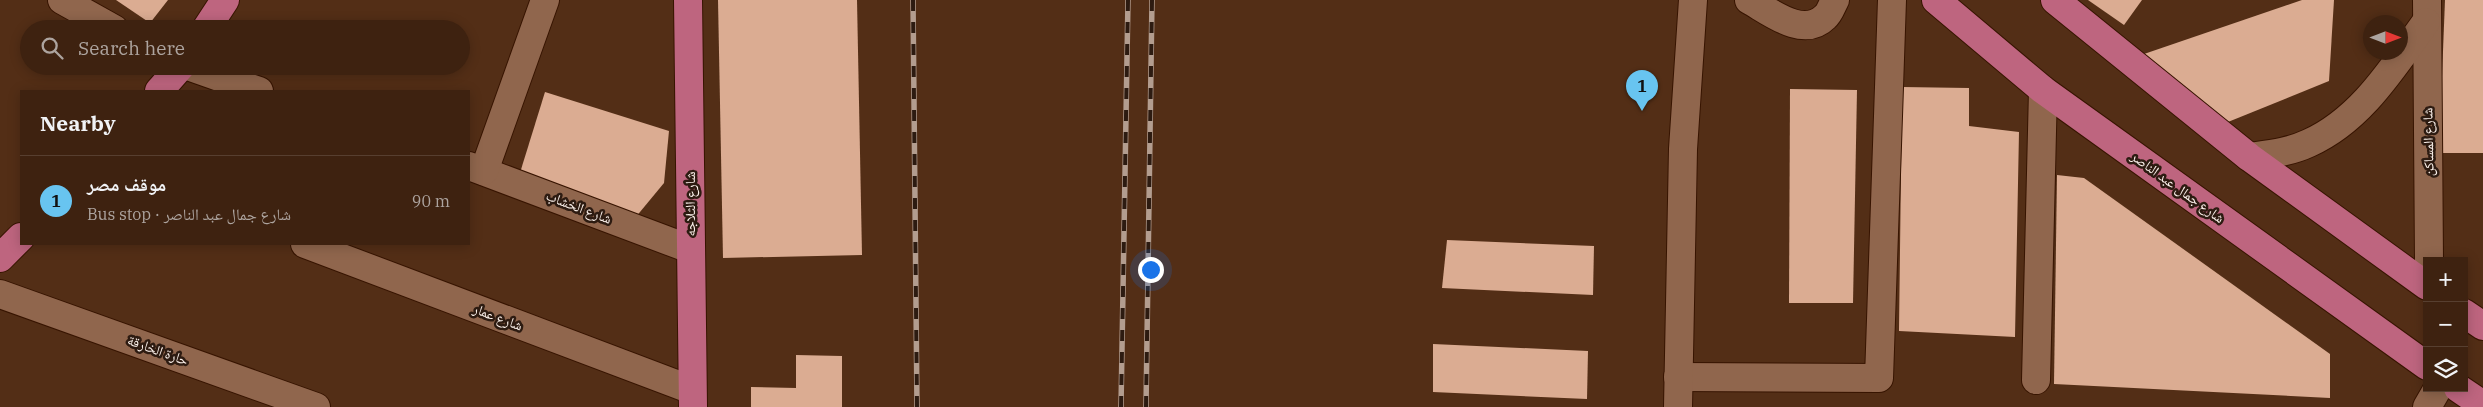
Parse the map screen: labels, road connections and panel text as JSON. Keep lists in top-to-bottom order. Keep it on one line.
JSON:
{"streets":{"main road":["شارع جمال عبد الناصر","شارع الثلاجه"],"street":["شارع المساكن","شارع الخشاب","شارع عمار","حارة الخارقة"]},"crossings":[["شارع الثلاجه","شارع الخشاب"],["شارع الثلاجه","شارع عمار"]],"north":"right","page":{"search":"Search here","pins":"1","heading":"Nearby","list":[{"mark":"1","name":"موقف مصر","note":"Bus stop · شارع جمال عبد الناصر","value":"90 m"}],"map_buttons":["+","−"]}}
